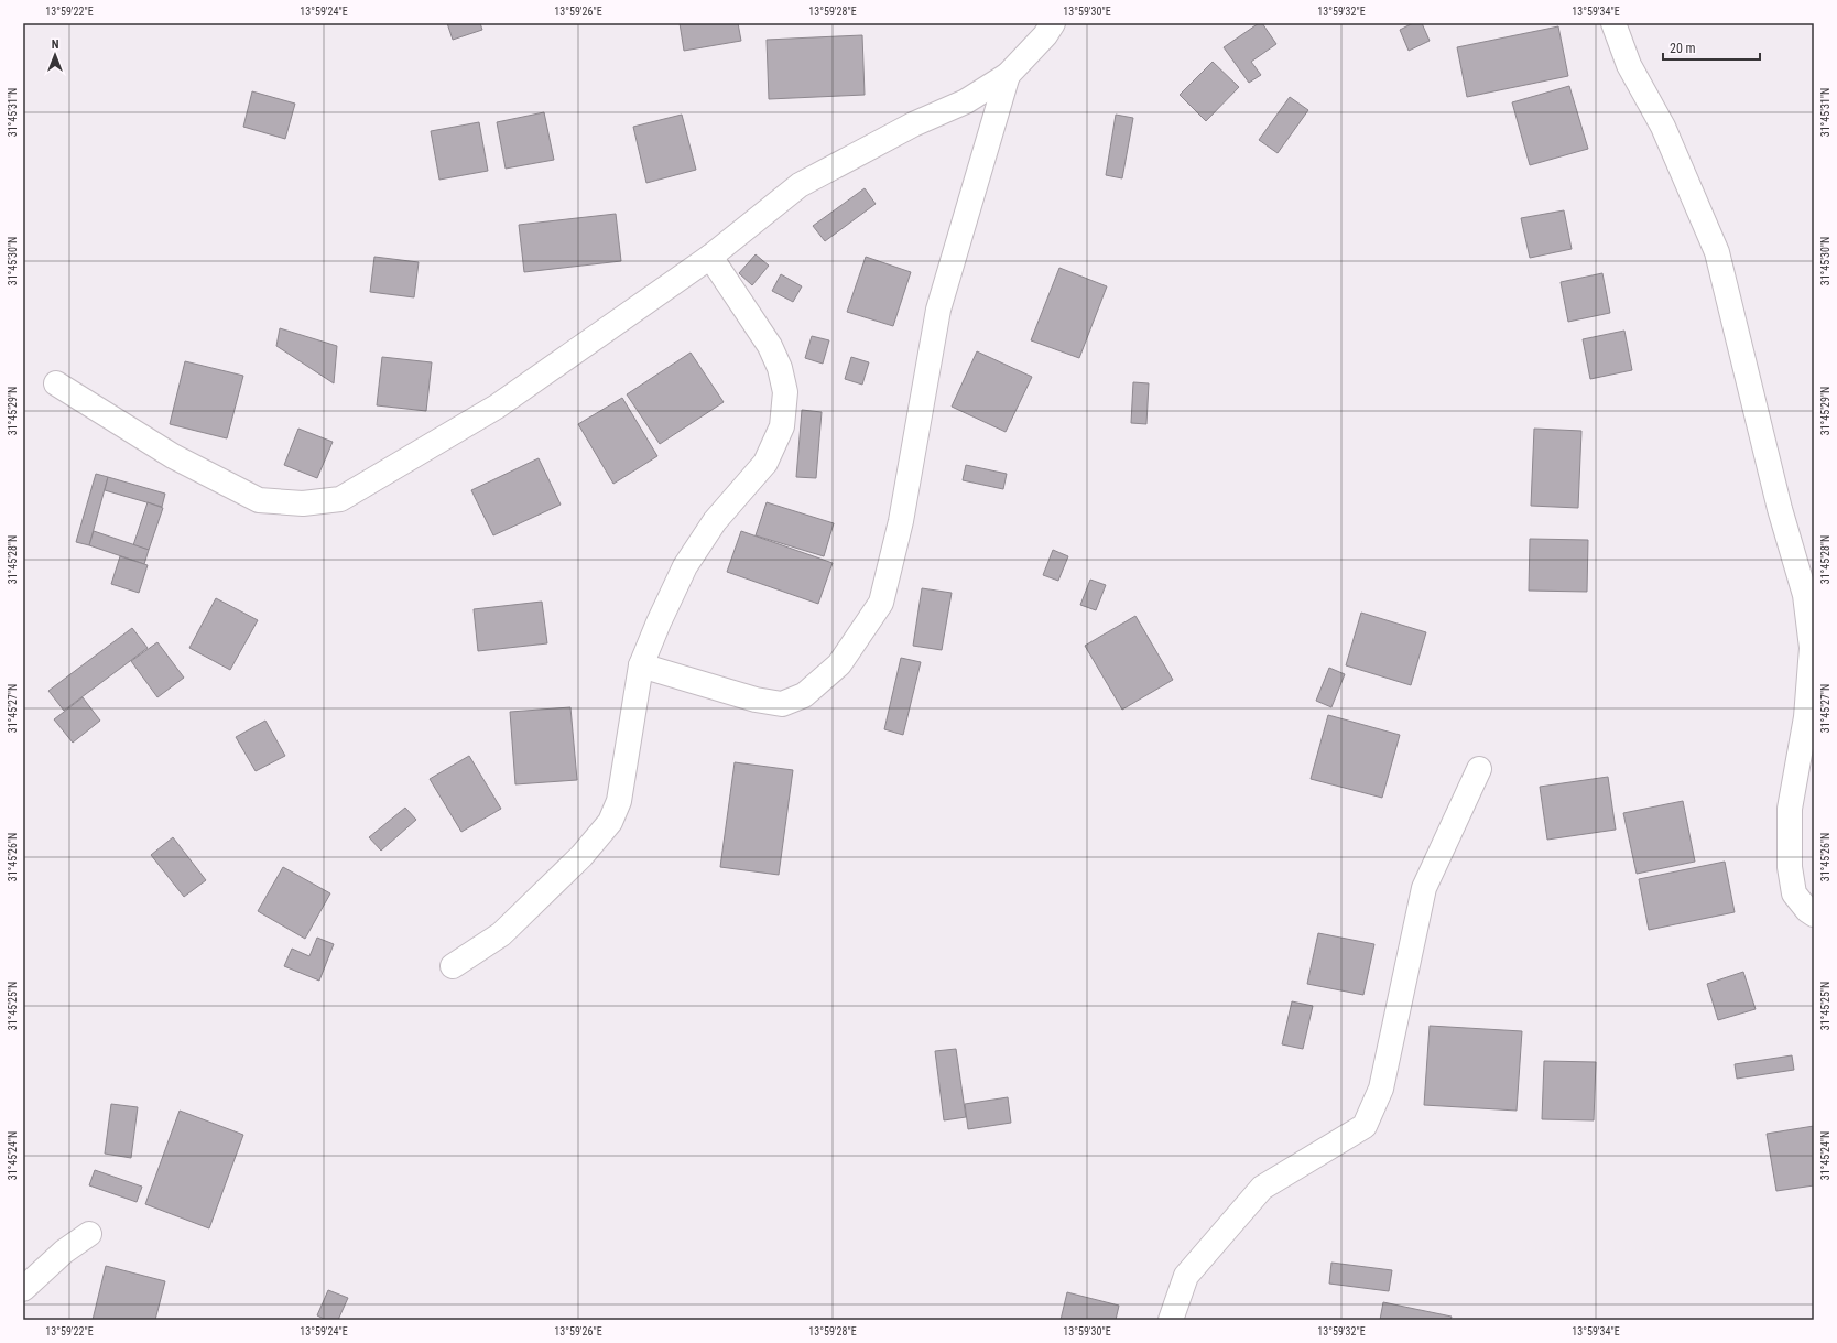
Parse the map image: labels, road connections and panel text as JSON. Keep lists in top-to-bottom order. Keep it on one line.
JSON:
{"scale_bar":"20 m","north":"top","coordinates":["13°59'22\"E","13°59'24\"E","13°59'26\"E","13°59'28\"E","13°59'30\"E","13°59'32\"E","13°59'34\"E","31°45'31\"N","31°45'30\"N","31°45'29\"N","31°45'28\"N","31°45'27\"N","31°45'26\"N","31°45'25\"N","31°45'24\"N"]}
